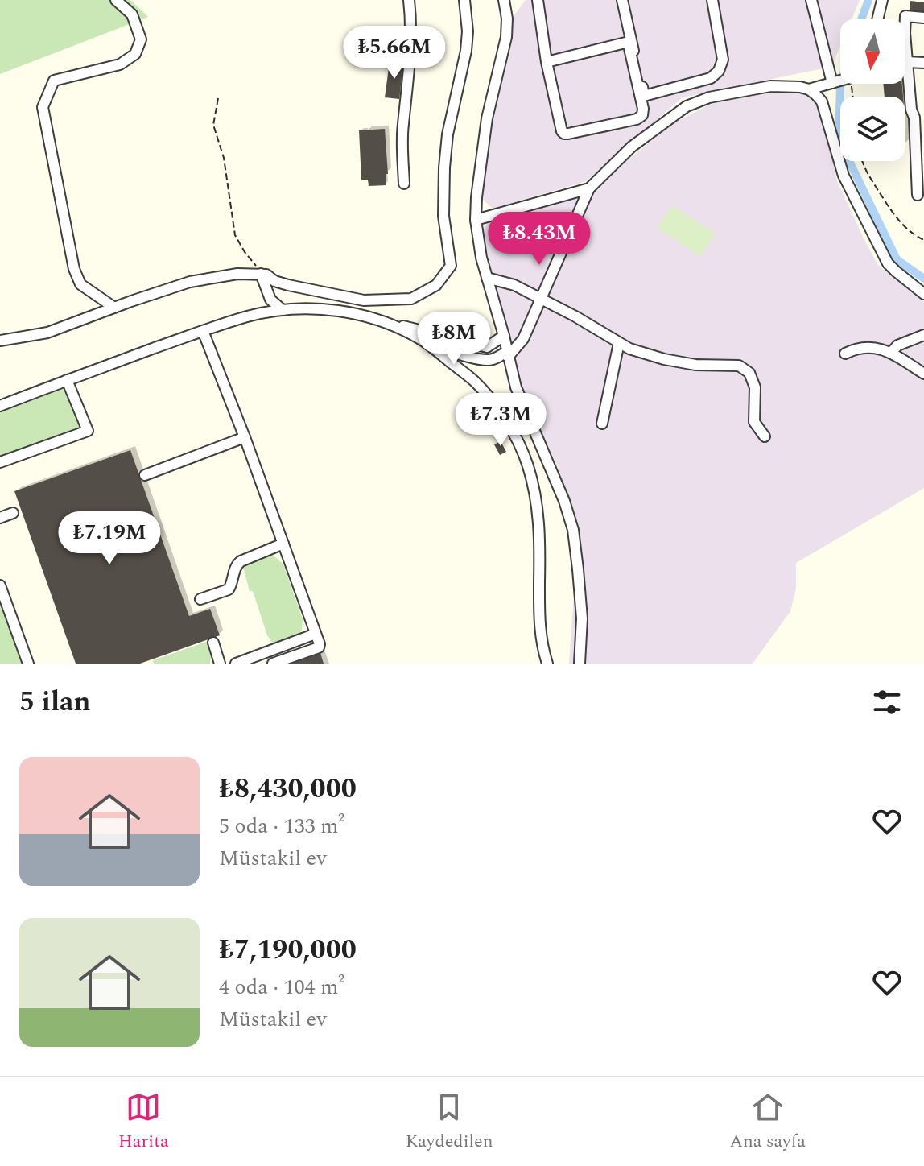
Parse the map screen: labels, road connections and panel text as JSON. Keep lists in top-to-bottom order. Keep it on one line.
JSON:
{"north":"bottom","page":{"price":["₺5.66M","₺8.43M","₺8M","₺7.3M","₺7.19M"],"heading":"5 ilan","list":[{"name":"₺8,430,000","note":"5 oda · 133 m² · Müstakil ev"},{"name":"₺7,190,000","note":"4 oda · 104 m² · Müstakil ev"}],"tabs":["Harita","Kaydedilen","Ana sayfa"]}}
